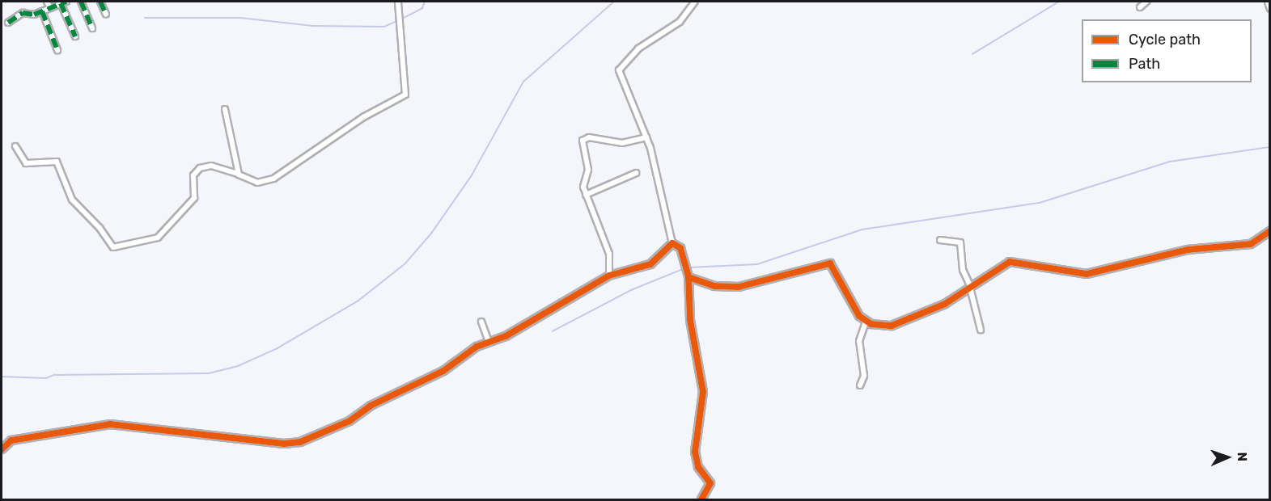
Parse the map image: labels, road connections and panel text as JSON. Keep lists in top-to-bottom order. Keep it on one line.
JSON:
{"legend":["Cycle path","Path"],"north":"right"}
